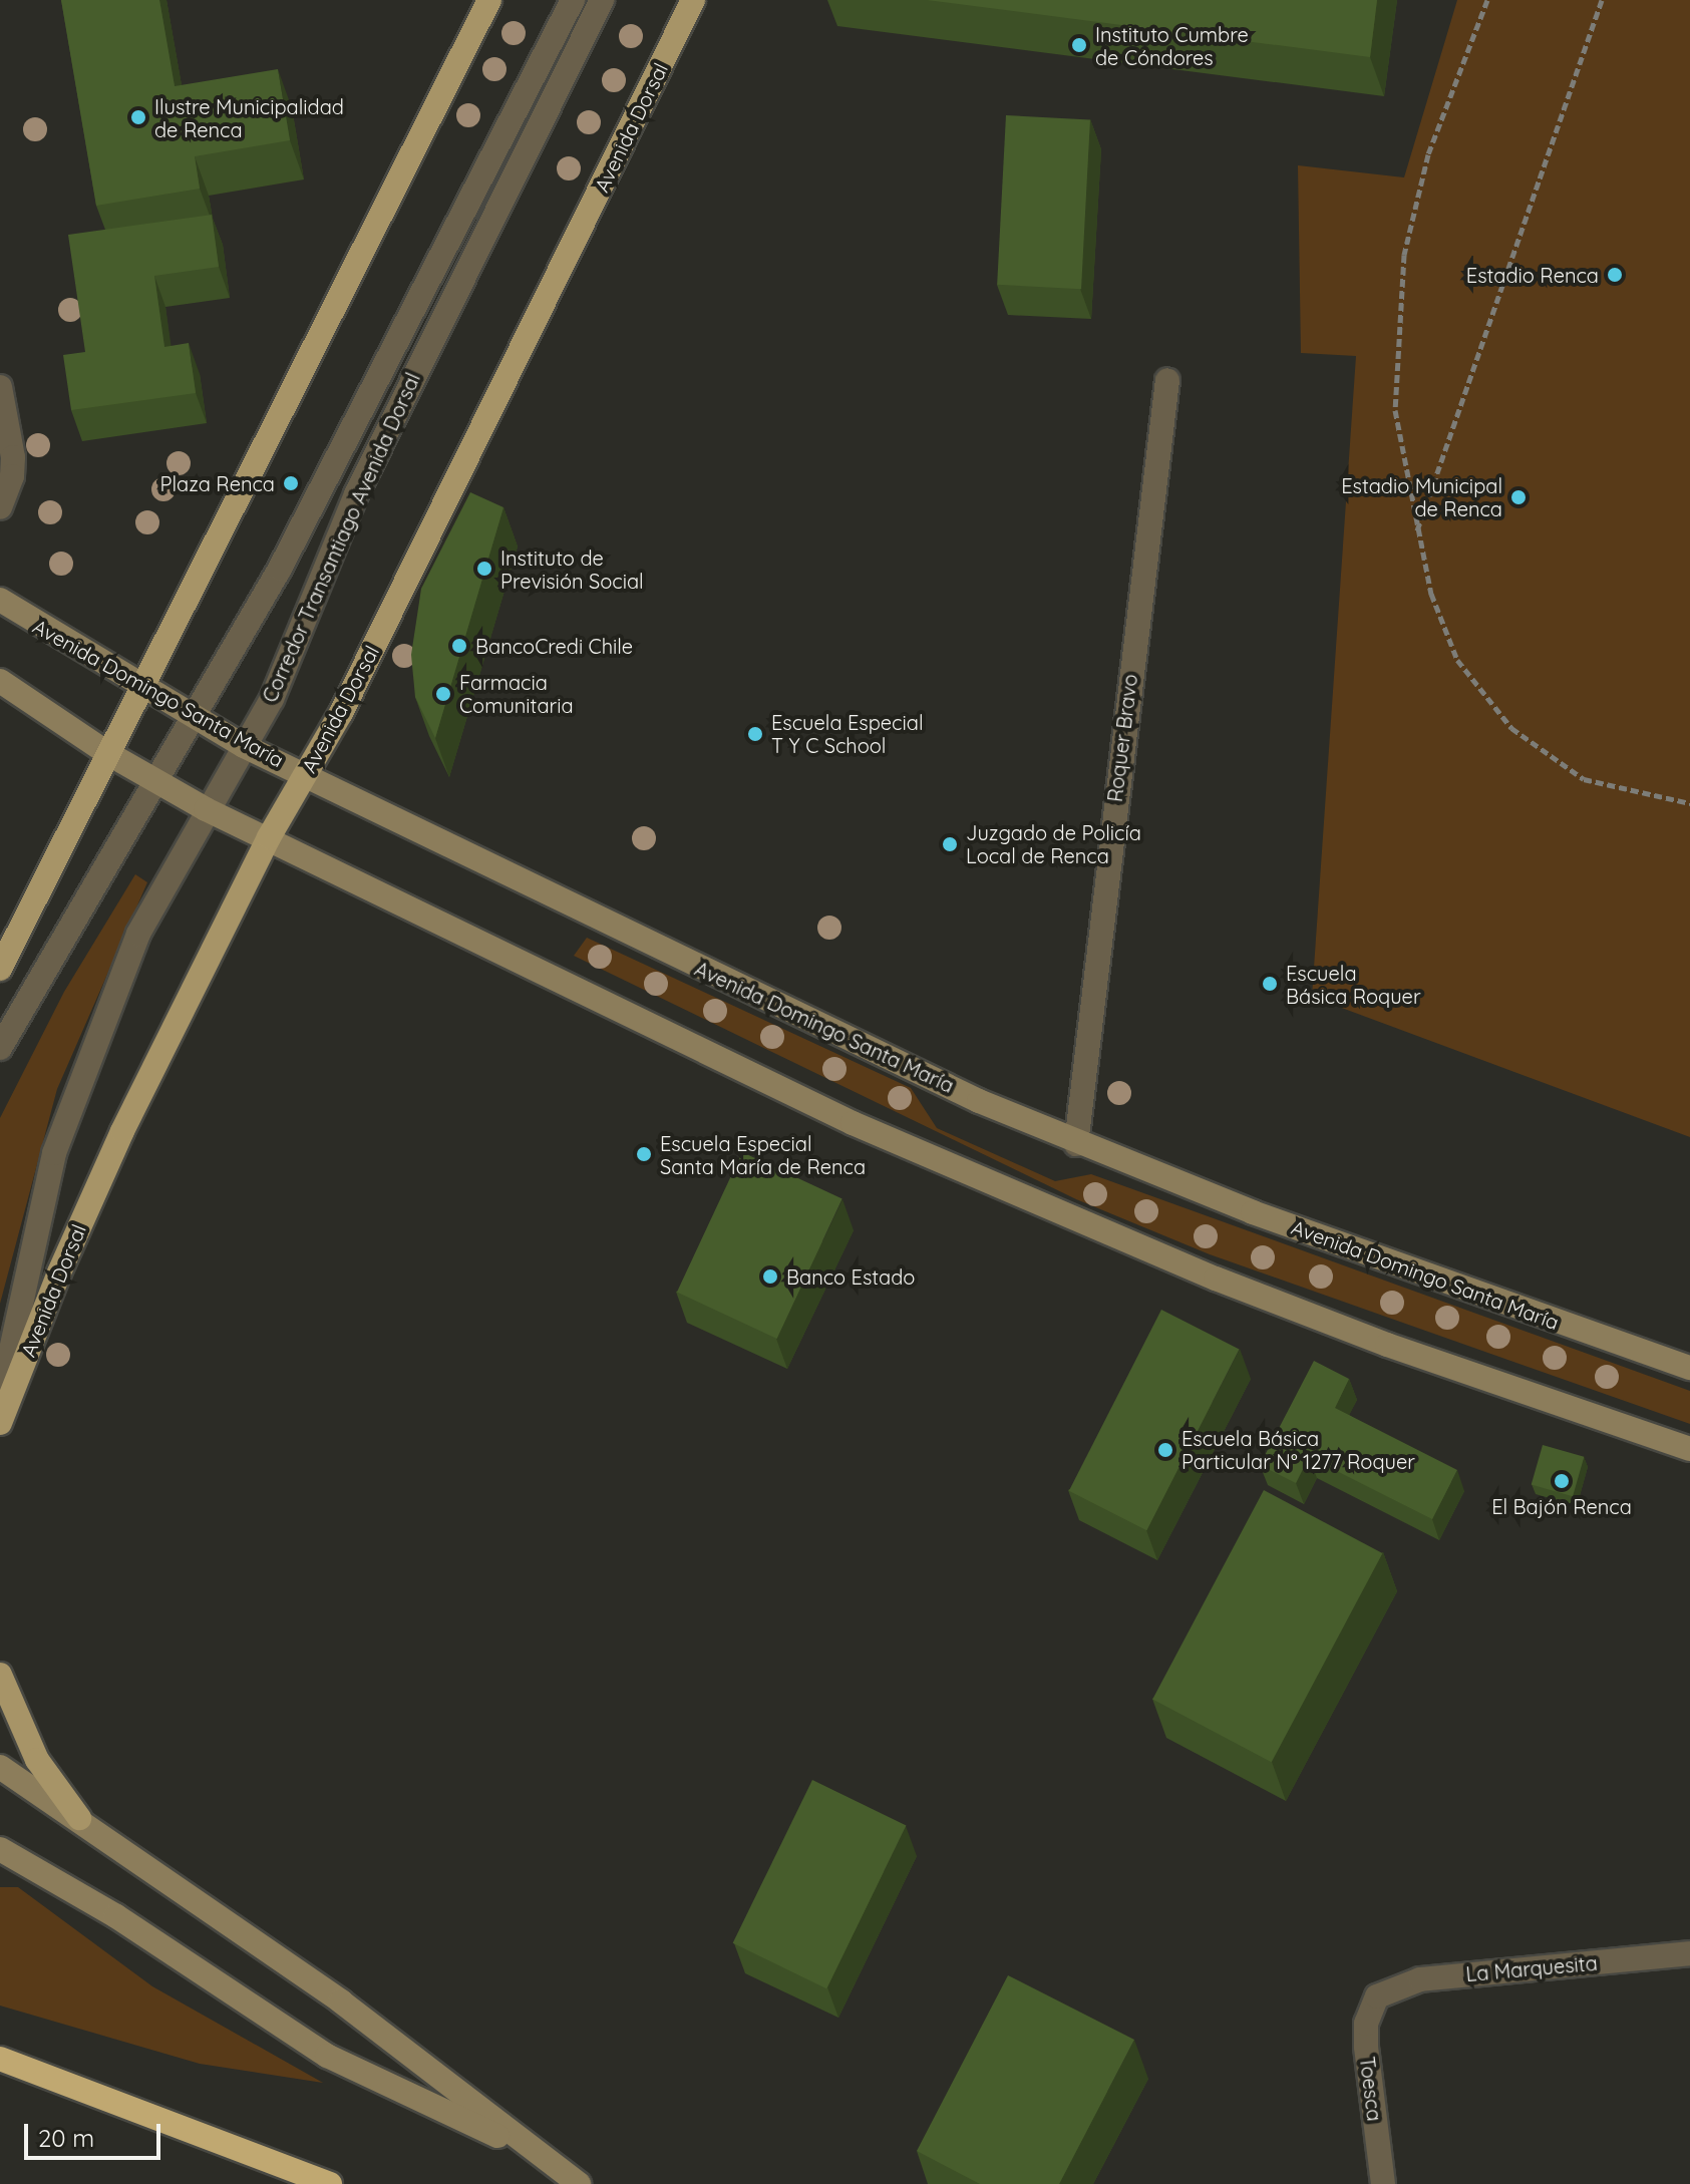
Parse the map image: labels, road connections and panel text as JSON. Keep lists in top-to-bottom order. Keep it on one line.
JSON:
{"streets":{"main road":["Avenida Dorsal","Avenida Domingo Santa María"],"street":["Corredor Transantiago Avenida Dorsal","Roquer Bravo","La Marquesita","Toesca"]},"crossings":[["Avenida Dorsal","Avenida Domingo Santa María"],["Corredor Transantiago Avenida Dorsal","Avenida Domingo Santa María"],["Avenida Domingo Santa María","Roquer Bravo"],["La Marquesita","Toesca"]],"places":["Instituto Cumbre de Cóndores","Ilustre Municipalidad de Renca","Estadio Renca","Plaza Renca","Estadio Municipal de Renca","Instituto de Previsión Social","BancoCredi Chile","Farmacia Comunitaria","Escuela Especial T Y C School","Juzgado de Policía Local de Renca","Escuela Básica Roquer","Escuela Especial Santa María de Renca","Banco Estado","Escuela Básica Particular N° 1277 Roquer","El Bajón Renca"],"scale_bar":"20 m"}
